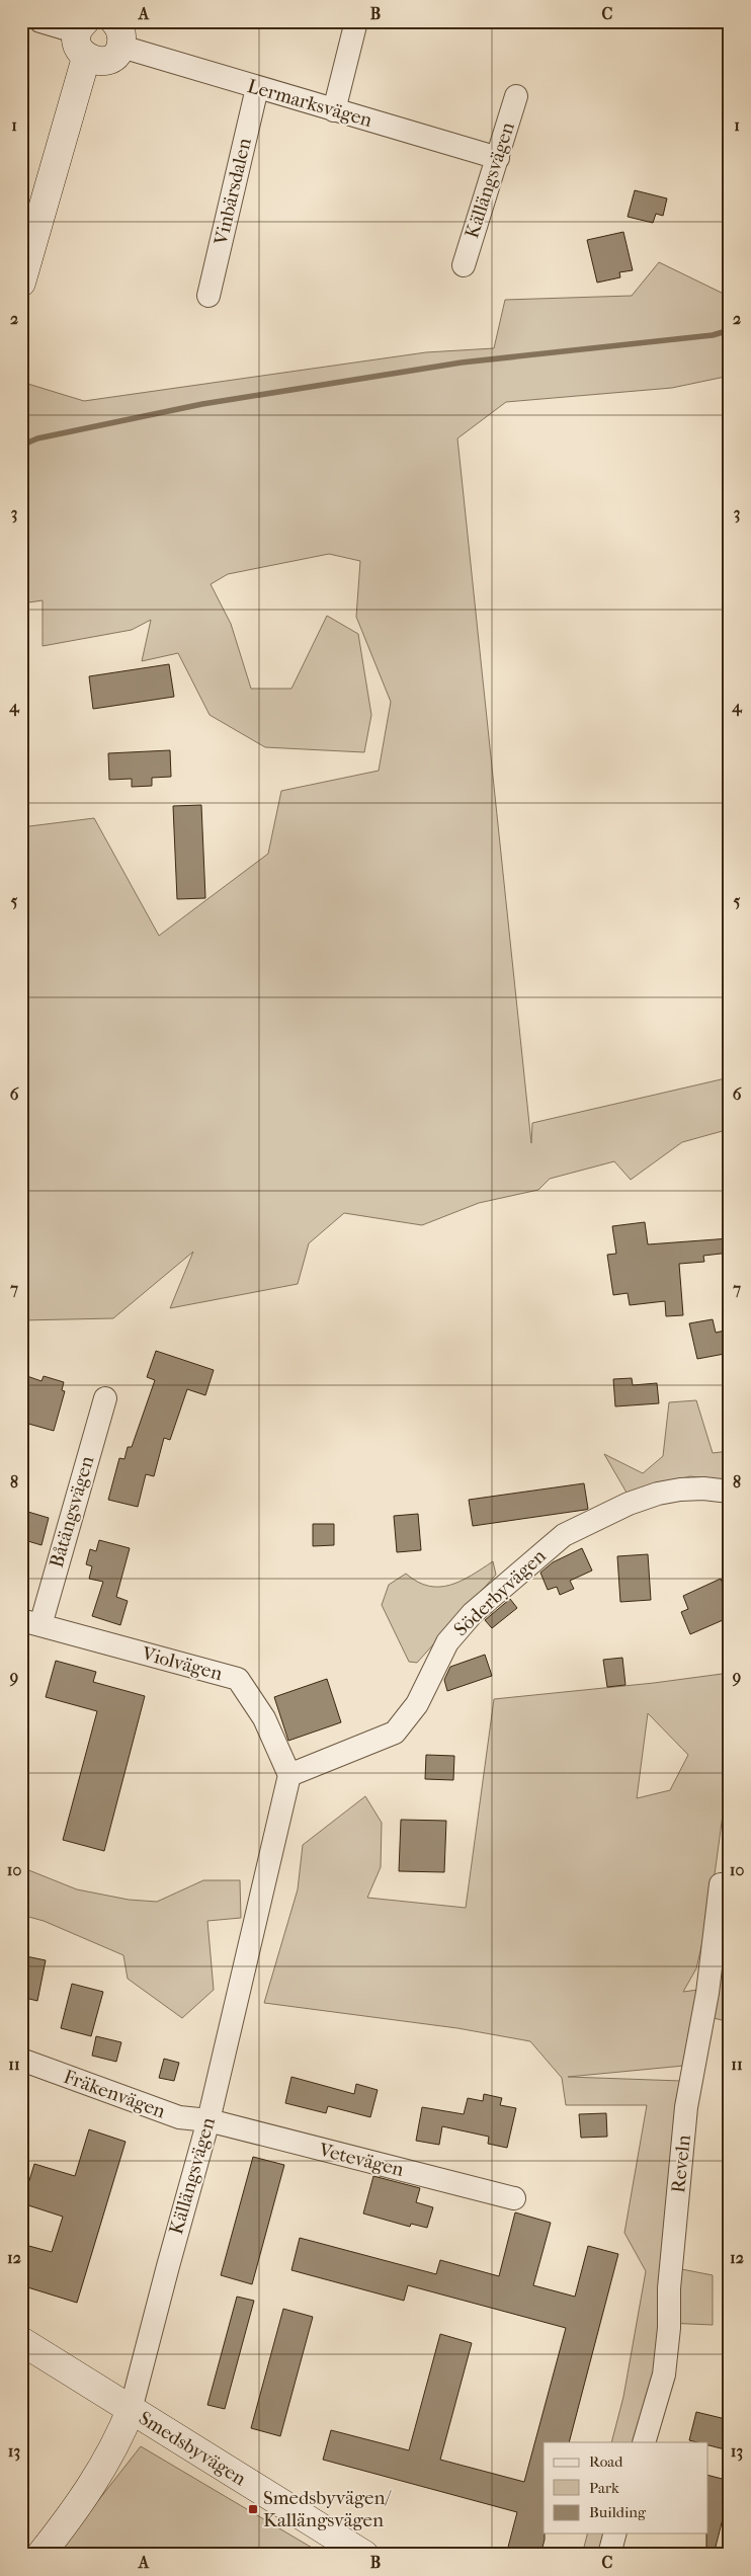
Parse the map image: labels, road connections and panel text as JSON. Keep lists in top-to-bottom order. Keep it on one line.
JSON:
{"streets":{"street":["Lermarksvägen","Källängsvägen","Vinbärsdalen","Båtängsvägen","Söderbyvägen","Violvägen","Fräkenvägen","Vetevägen","Reveln","Smedsbyvägen"]},"crossings":[["Lermarksvägen","Källängsvägen"],["Lermarksvägen","Vinbärsdalen"],["Källängsvägen","Söderbyvägen"],["Källängsvägen","Violvägen"],["Källängsvägen","Fräkenvägen"],["Källängsvägen","Vetevägen"],["Källängsvägen","Smedsbyvägen"],["Båtängsvägen","Violvägen"],["Söderbyvägen","Violvägen"],["Fräkenvägen","Vetevägen"]],"places":{"transit":["Smedsbyvägen/ Kallängsvägen"]},"legend":["Road","Park","Building"],"grid":{"columns":["A","B","C"],"rows":["1","2","3","4","5","6","7","8","9","10","11","12","13"]}}
